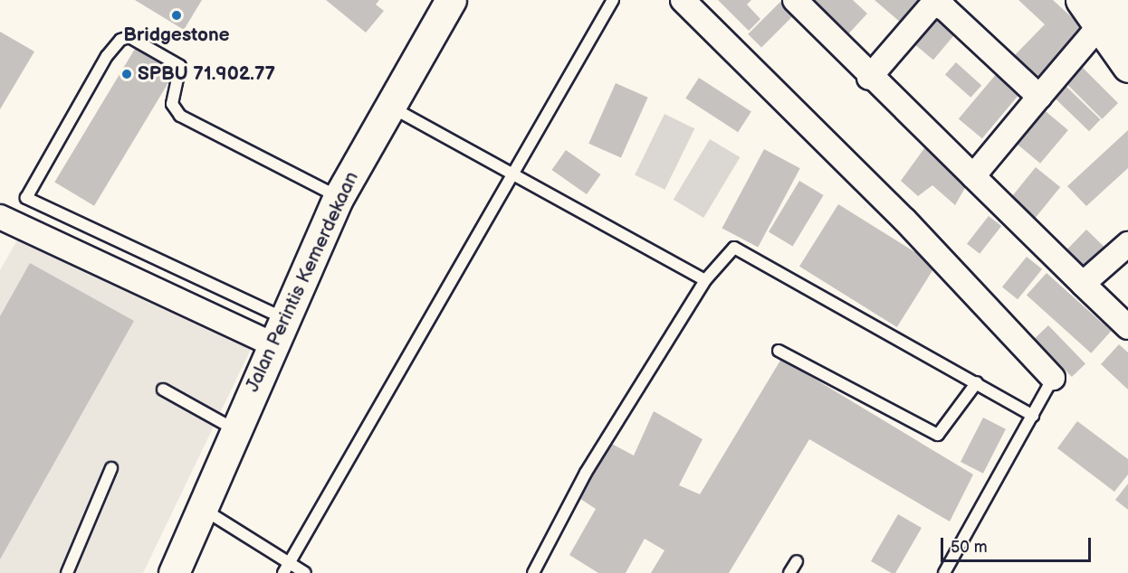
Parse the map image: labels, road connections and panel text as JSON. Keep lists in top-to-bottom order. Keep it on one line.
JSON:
{"streets":{"main road":["Jalan Perintis Kemerdekaan"]},"places":["Bridgestone","SPBU 71.902.77"],"scale_bar":"50 m"}
